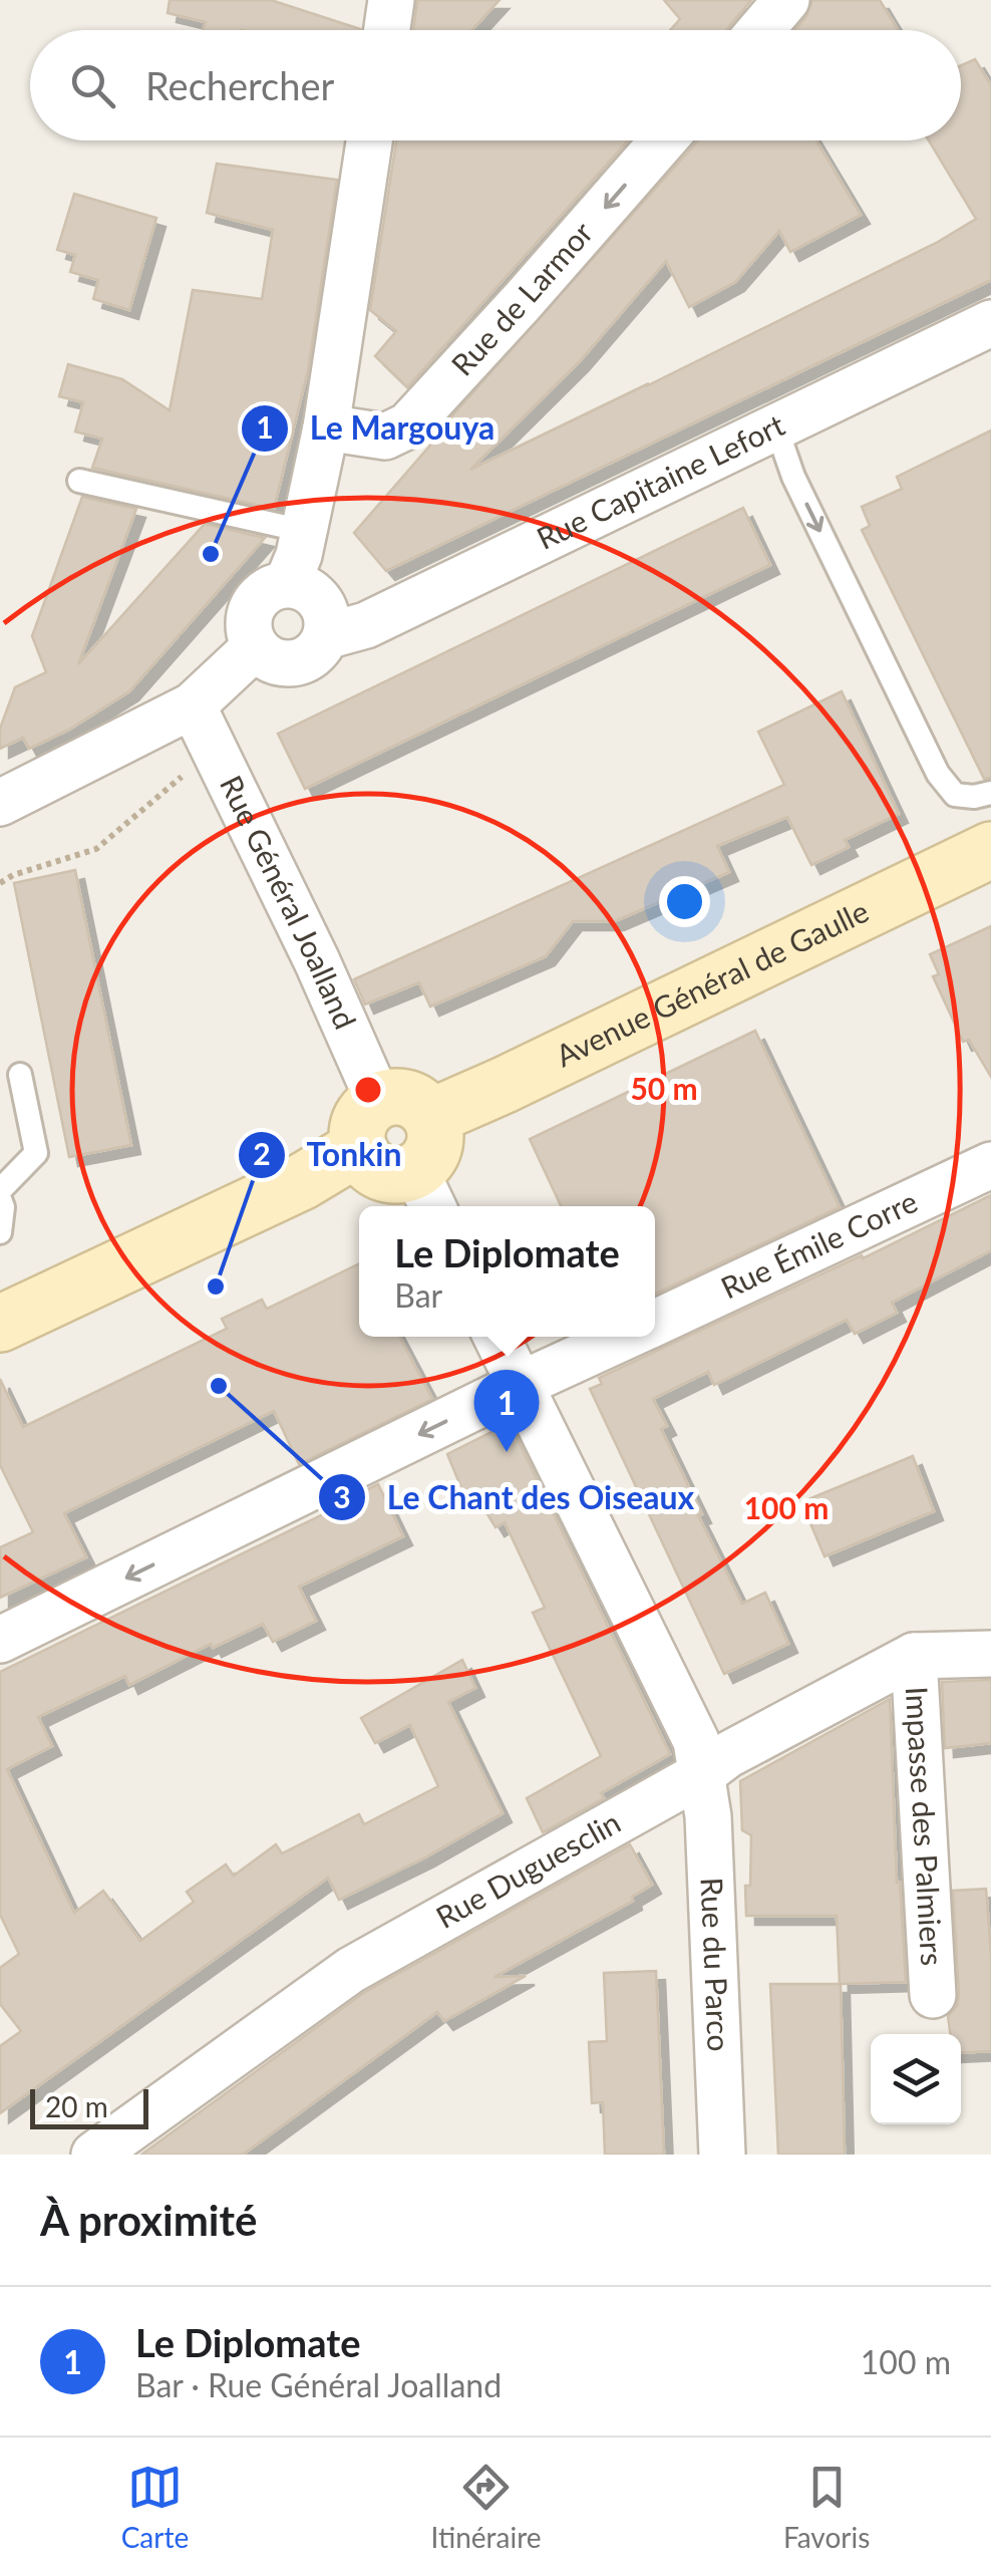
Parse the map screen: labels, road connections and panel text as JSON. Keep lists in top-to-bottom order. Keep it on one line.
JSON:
{"streets":{"main road":["Avenue Général de Gaulle"],"street":["Rue de Larmor","Rue Capitaine Lefort","Rue Général Joalland","Rue Émile Corre","Impasse des Palmiers","Rue Duguesclin","Rue du Parco"]},"crossings":[["Impasse des Palmiers","Rue Duguesclin"],["Rue Duguesclin","Rue du Parco"]],"one_way":["Rue de Larmor","Rue Émile Corre"],"places":["Le Margouya","Tonkin","Le Chant des Oiseaux"],"scale_bar":"20 m","page":{"search":"Rechercher","popup":["Le Diplomate","Bar"],"pins":"1","scale":"20 m","heading":"À proximité","list":[{"mark":"1","name":"Le Diplomate","note":"Bar · Rue Général Joalland","value":"100 m"}],"nav":["Carte","Itinéraire","Favoris"]},"rings":["50 m","100 m"]}
